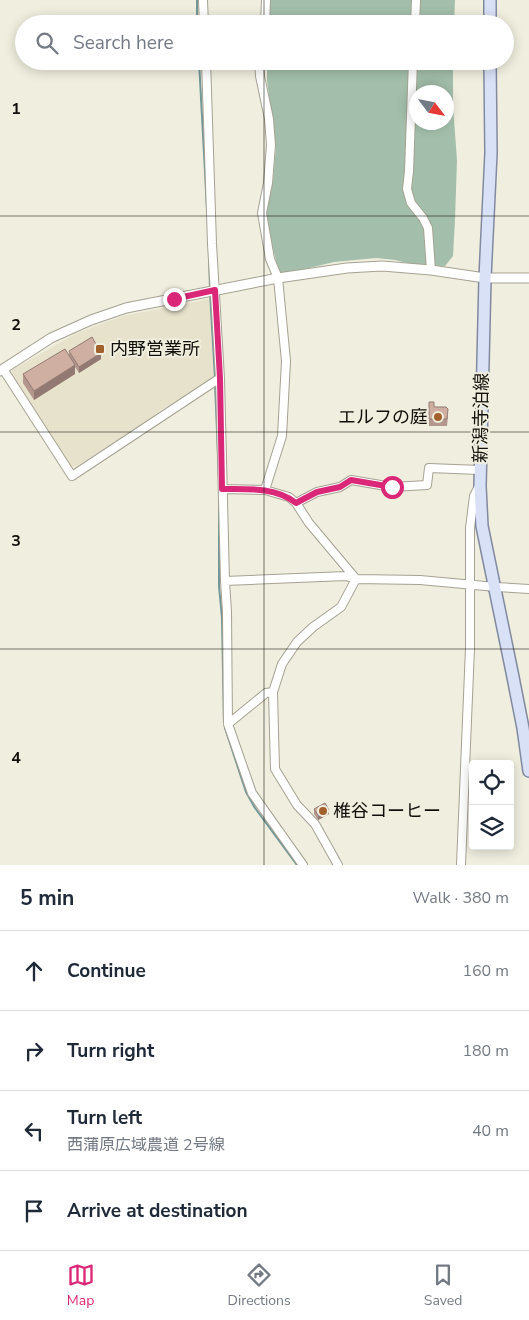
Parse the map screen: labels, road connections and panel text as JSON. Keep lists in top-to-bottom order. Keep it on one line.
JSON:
{"streets":{"main road":["新潟寺泊線"]},"places":{"transit":["内野営業所"],"other":["エルフの庭","椎谷コーヒー"]},"north":"bottom right","page":{"search":"Search here","heading":["5 min","Walk · 380 m"],"list":[["Continue","160 m"],["Turn right","180 m"],["Turn left","西蒲原広域農道 2号線","40 m"],"Arrive at destination"],"nav":["Map","Directions","Saved"]},"grid":{"rows":["1","2","3","4"]}}
